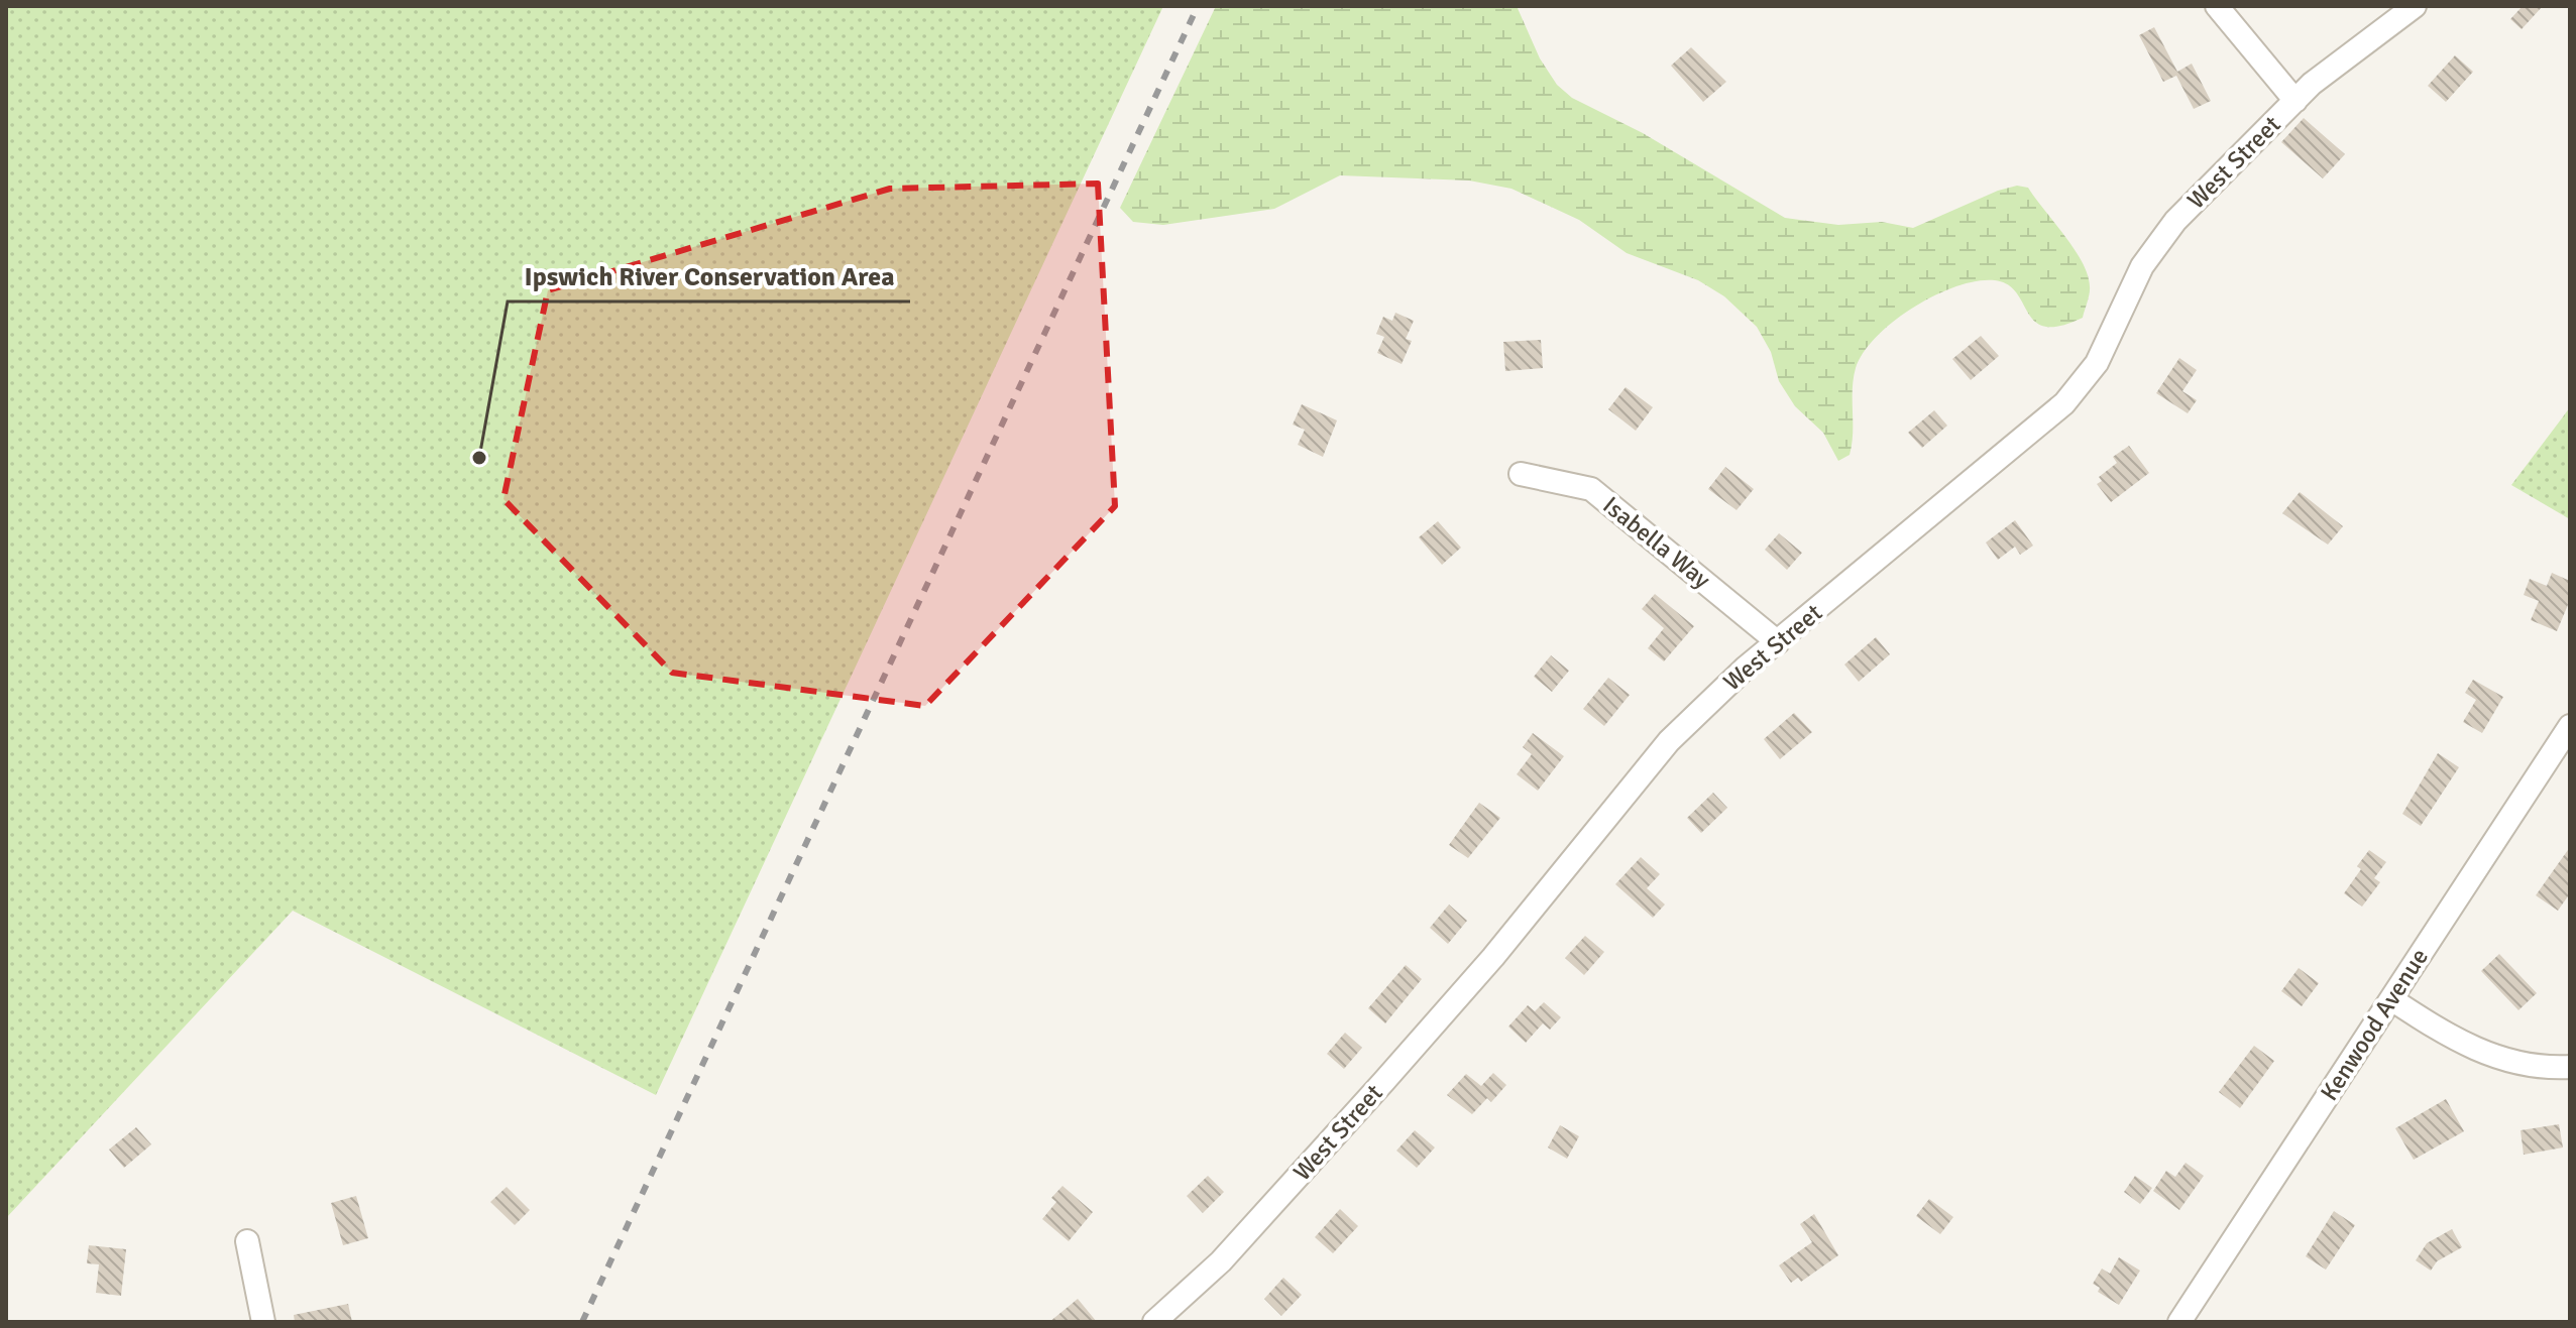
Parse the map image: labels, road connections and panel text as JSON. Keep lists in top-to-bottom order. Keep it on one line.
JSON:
{"streets":{"street":["West Street","Isabella Way","Kenwood Avenue"]},"crossings":[["West Street","Isabella Way"]],"places":["Ipswich River Conservation Area"]}
